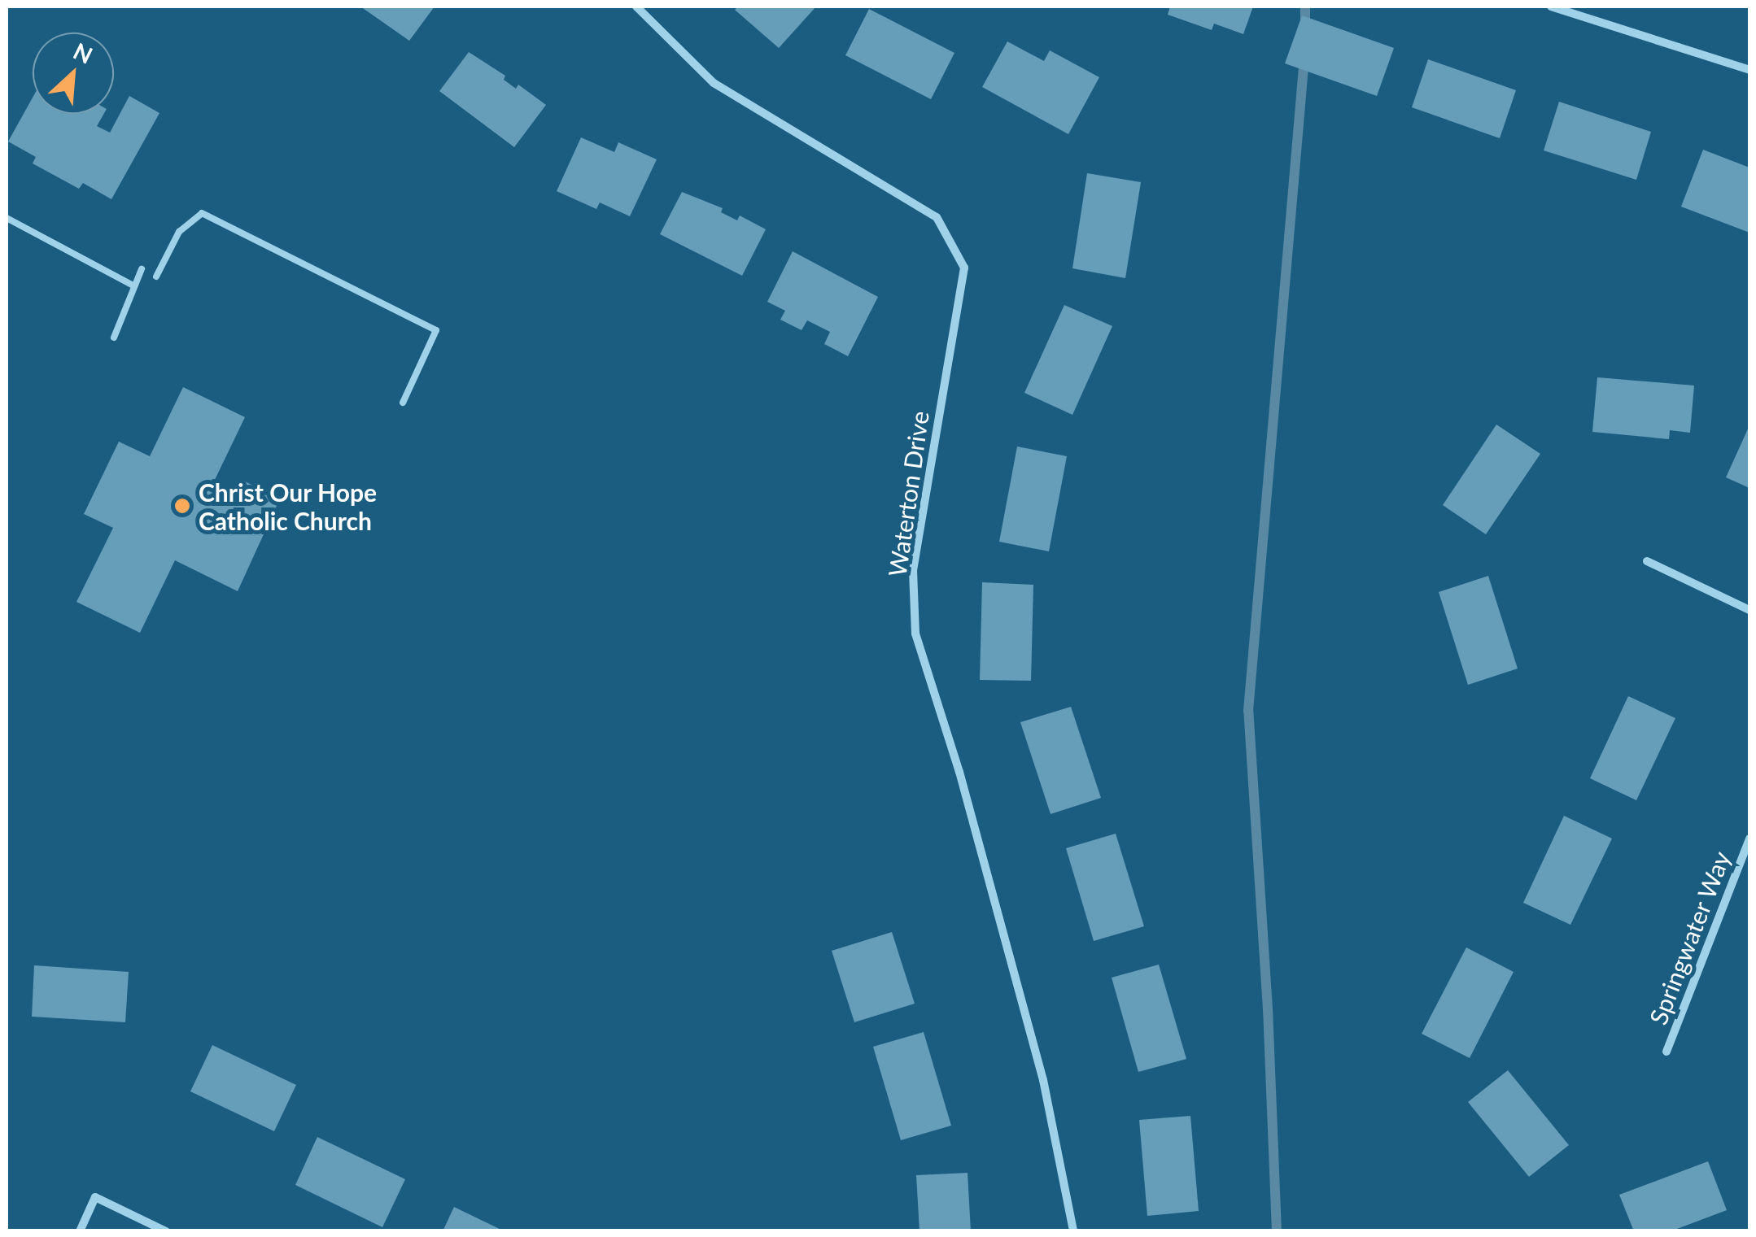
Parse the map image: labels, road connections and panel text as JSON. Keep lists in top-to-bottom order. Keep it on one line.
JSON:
{"streets":{"street":["Waterton Drive","Springwater Way"]},"places":["Christ Our Hope Catholic Church"],"north":"top right"}
